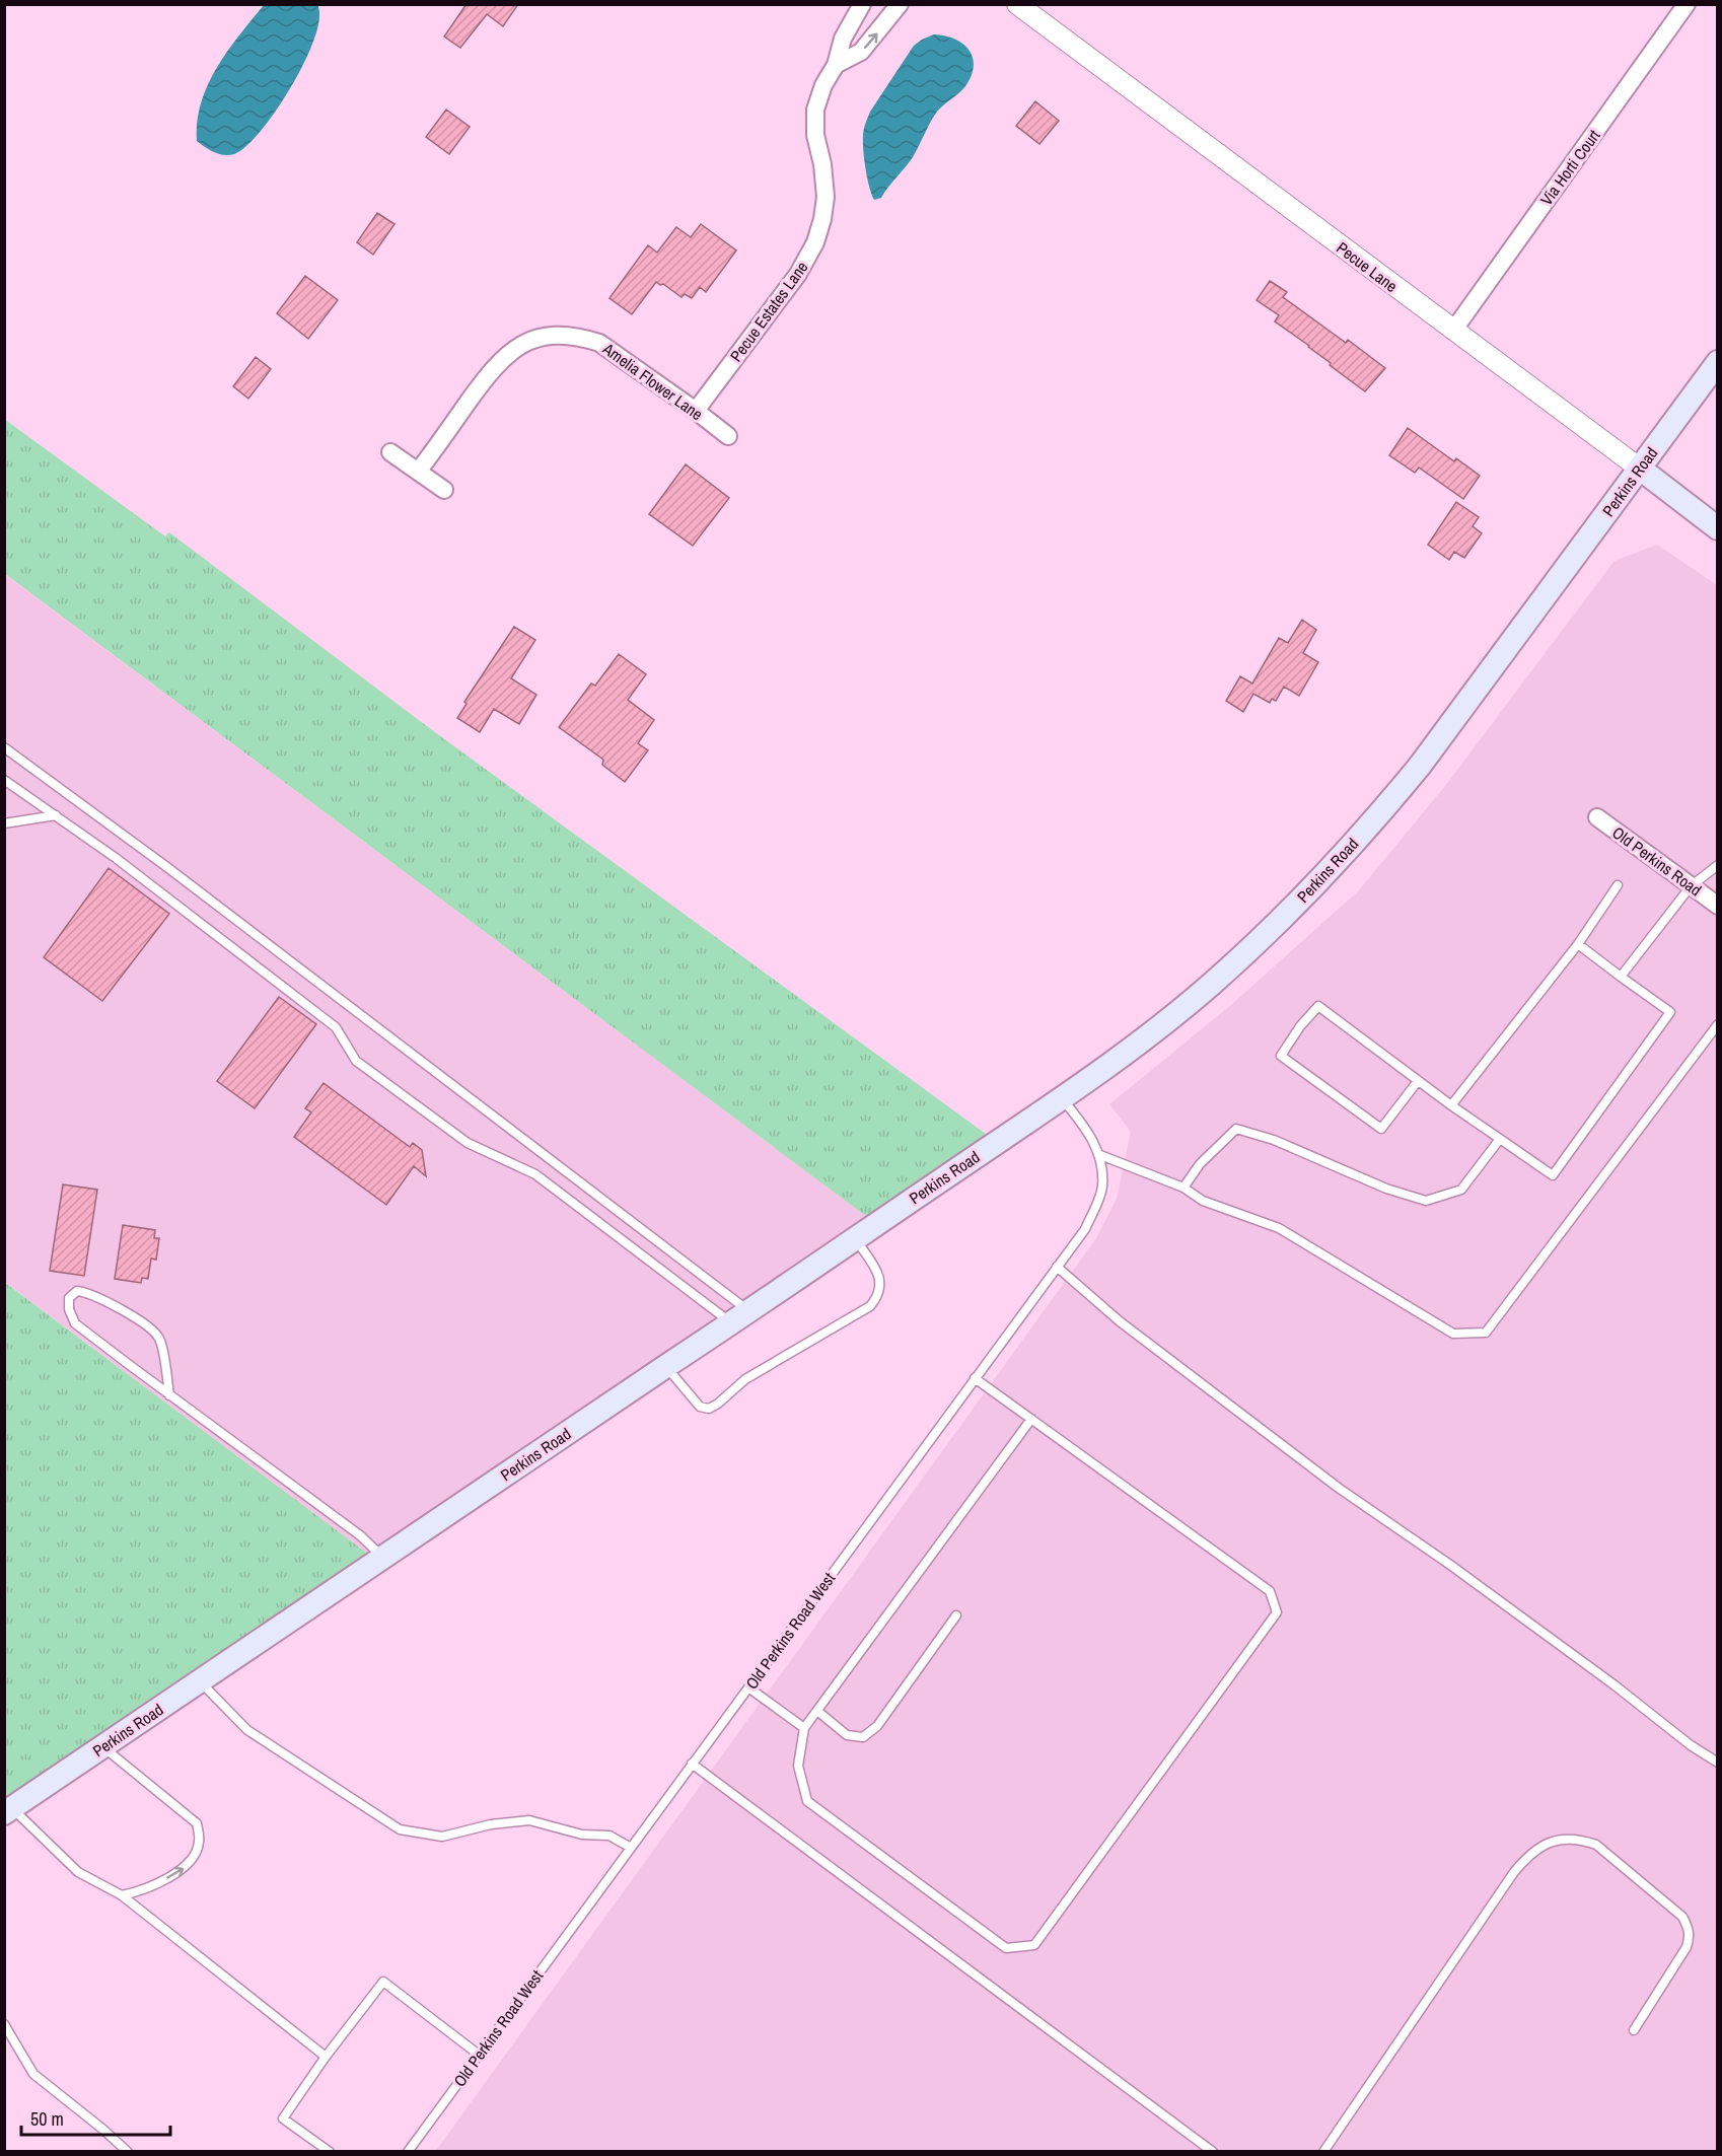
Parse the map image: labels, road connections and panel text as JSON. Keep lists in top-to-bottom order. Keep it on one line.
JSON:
{"streets":{"main road":["Pecue Lane","Perkins Road"],"street":["Via Horti Court","Pecue Estates Lane","Amelia Flower Lane","Old Perkins Road"],"lane":["Old Perkins Road West"]},"crossings":[["Via Horti Court","Pecue Lane"],["Pecue Lane","Perkins Road"],["Pecue Estates Lane","Amelia Flower Lane"],["Perkins Road","Old Perkins Road West"]],"scale_bar":"50 m"}
